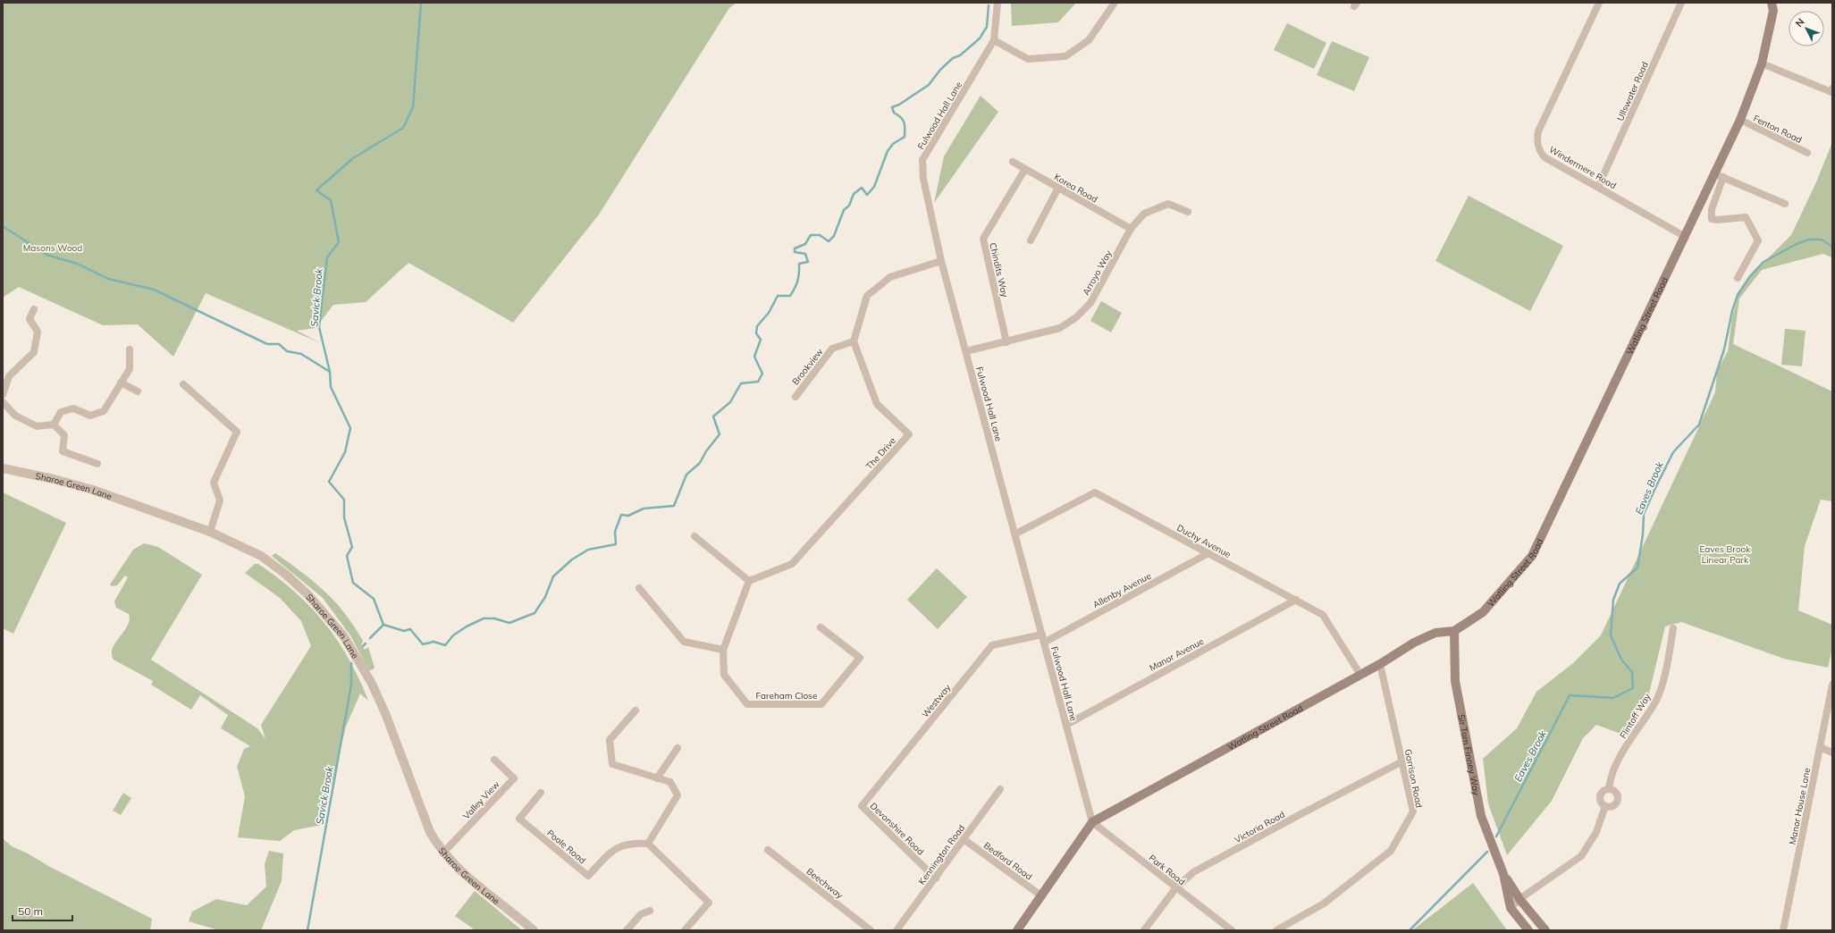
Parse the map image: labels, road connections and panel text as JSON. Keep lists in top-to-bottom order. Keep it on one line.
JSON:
{"streets":{"main road":["Watling Street Road","Sir Tom Finney Way"],"street":["Ullswater Road","Fulwood Hall Lane","Fenton Road","Windermere Road","Korea Road","Chindits Way","Arroyo Way","Brookview","The Drive","Sharoe Green Lane","Duchy Avenue","Allenby Avenue","Manor Avenue","Fareham Close","Westway","Flintoff Way","Garrison Road","Valley View","Manor House Lane","Victoria Road","Devonshire Road","Poole Road","Kennington Road","Bedford Road","Park Road","Beechway"]},"crossings":[["Ullswater Road","Windermere Road"],["Fulwood Hall Lane","Arroyo Way"],["Fulwood Hall Lane","Watling Street Road"],["Fulwood Hall Lane","Duchy Avenue"],["Fulwood Hall Lane","Allenby Avenue"],["Fulwood Hall Lane","Manor Avenue"],["Fulwood Hall Lane","Westway"],["Fulwood Hall Lane","Park Road"],["Fenton Road","Watling Street Road"],["Windermere Road","Watling Street Road"],["Korea Road","Chindits Way"],["Korea Road","Arroyo Way"],["Chindits Way","Arroyo Way"],["Watling Street Road","Duchy Avenue"],["Watling Street Road","Sir Tom Finney Way"],["Watling Street Road","Garrison Road"],["Watling Street Road","Bedford Road"],["Watling Street Road","Park Road"],["Brookview","The Drive"],["Sharoe Green Lane","Valley View"],["Duchy Avenue","Allenby Avenue"],["Duchy Avenue","Manor Avenue"],["Westway","Devonshire Road"],["Flintoff Way","Sir Tom Finney Way"],["Garrison Road","Victoria Road"],["Victoria Road","Park Road"],["Devonshire Road","Kennington Road"],["Kennington Road","Bedford Road"]],"water":["Savick Brook","Eaves Brook"],"parks":["Masons Wood","Eaves Brook Linear Park"],"scale_bar":"50 m","north":"top left"}
